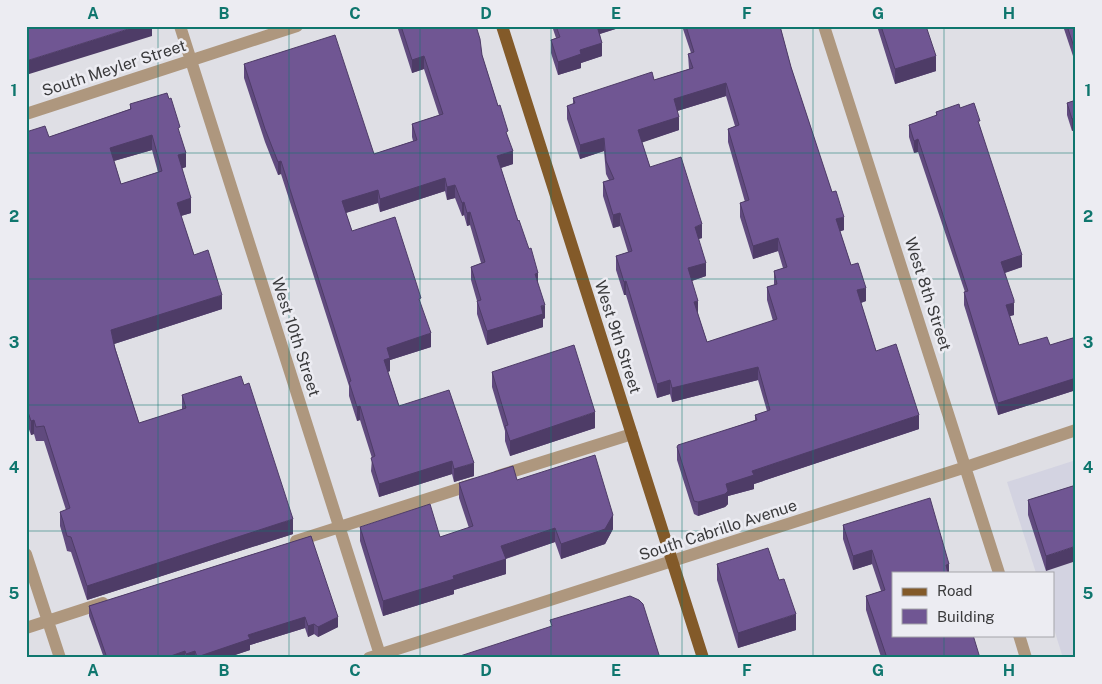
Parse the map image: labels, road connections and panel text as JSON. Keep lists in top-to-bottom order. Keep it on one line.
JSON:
{"streets":{"main road":["West 9th Street"],"street":["South Meyler Street","West 8th Street","West 10th Street","South Cabrillo Avenue"]},"crossings":[["South Meyler Street","West 10th Street"],["West 8th Street","South Cabrillo Avenue"],["West 10th Street","South Cabrillo Avenue"],["West 9th Street","South Cabrillo Avenue"]],"legend":["Road","Building"],"grid":{"columns":["A","B","C","D","E","F","G","H"],"rows":["1","2","3","4","5"]}}
